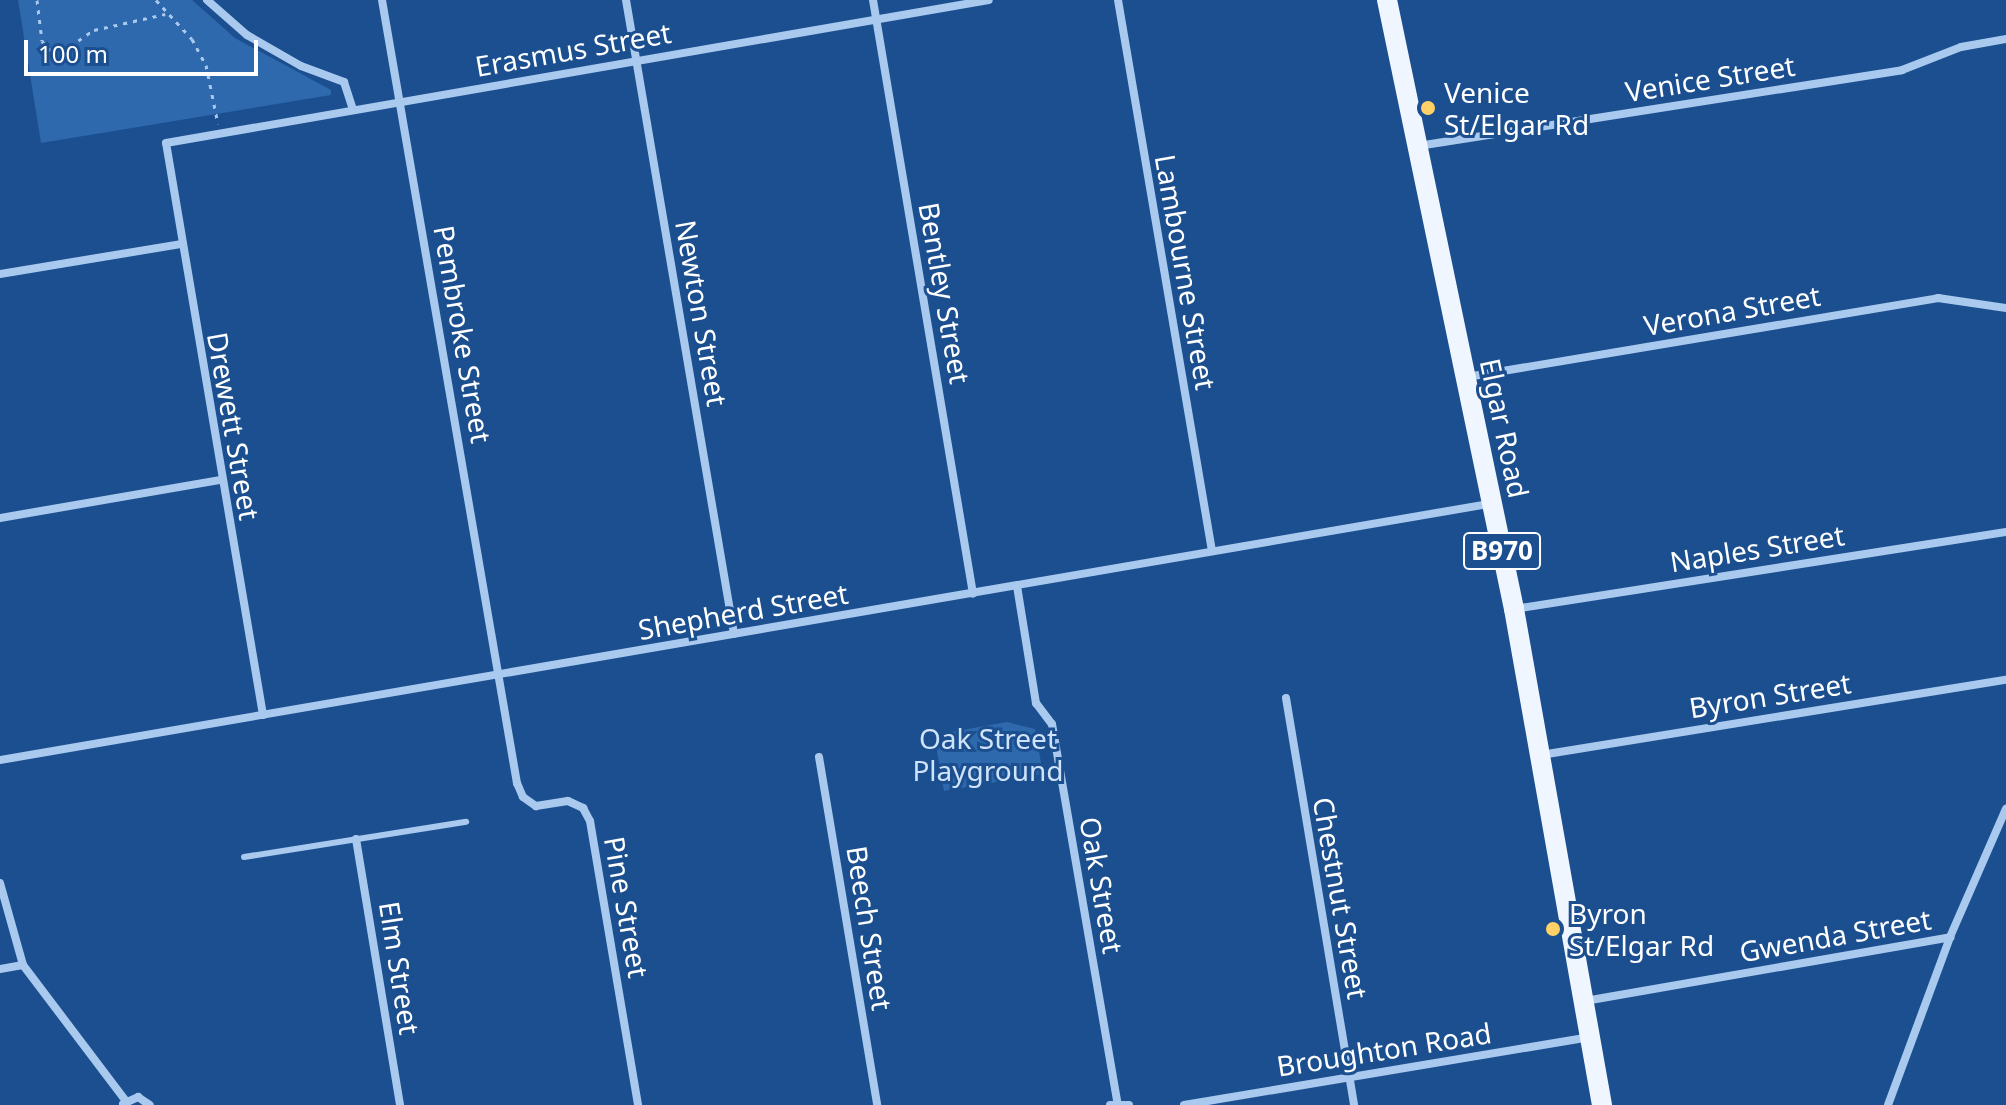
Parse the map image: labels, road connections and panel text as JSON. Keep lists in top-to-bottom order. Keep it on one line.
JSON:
{"streets":{"main road":["Elgar Road","B970"],"street":["Erasmus Street","Venice Street","Lambourne Street","Bentley Street","Verona Street","Newton Street","Pembroke Street","Drewett Street","Naples Street","Shepherd Street","Byron Street","Oak Street","Chestnut Street","Pine Street","Beech Street","Gwenda Street","Elm Street","Broughton Road"]},"crossings":[["Erasmus Street","Bentley Street"],["Erasmus Street","Newton Street"],["Erasmus Street","Pembroke Street"],["Erasmus Street","Drewett Street"],["Venice Street","Elgar Road"],["Lambourne Street","Shepherd Street"],["Bentley Street","Shepherd Street"],["Verona Street","Elgar Road"],["Newton Street","Shepherd Street"],["Pembroke Street","Shepherd Street"],["Pembroke Street","Pine Street"],["Drewett Street","Shepherd Street"],["Elgar Road","Naples Street"],["Elgar Road","Shepherd Street"],["Elgar Road","Byron Street"],["Elgar Road","Gwenda Street"],["Elgar Road","Broughton Road"],["Shepherd Street","Oak Street"],["Shepherd Street","Pine Street"],["Chestnut Street","Broughton Road"]],"parks":["Oak Street Playground"],"places":["Venice St/Elgar Rd","Byron St/Elgar Rd"],"scale_bar":"100 m"}
